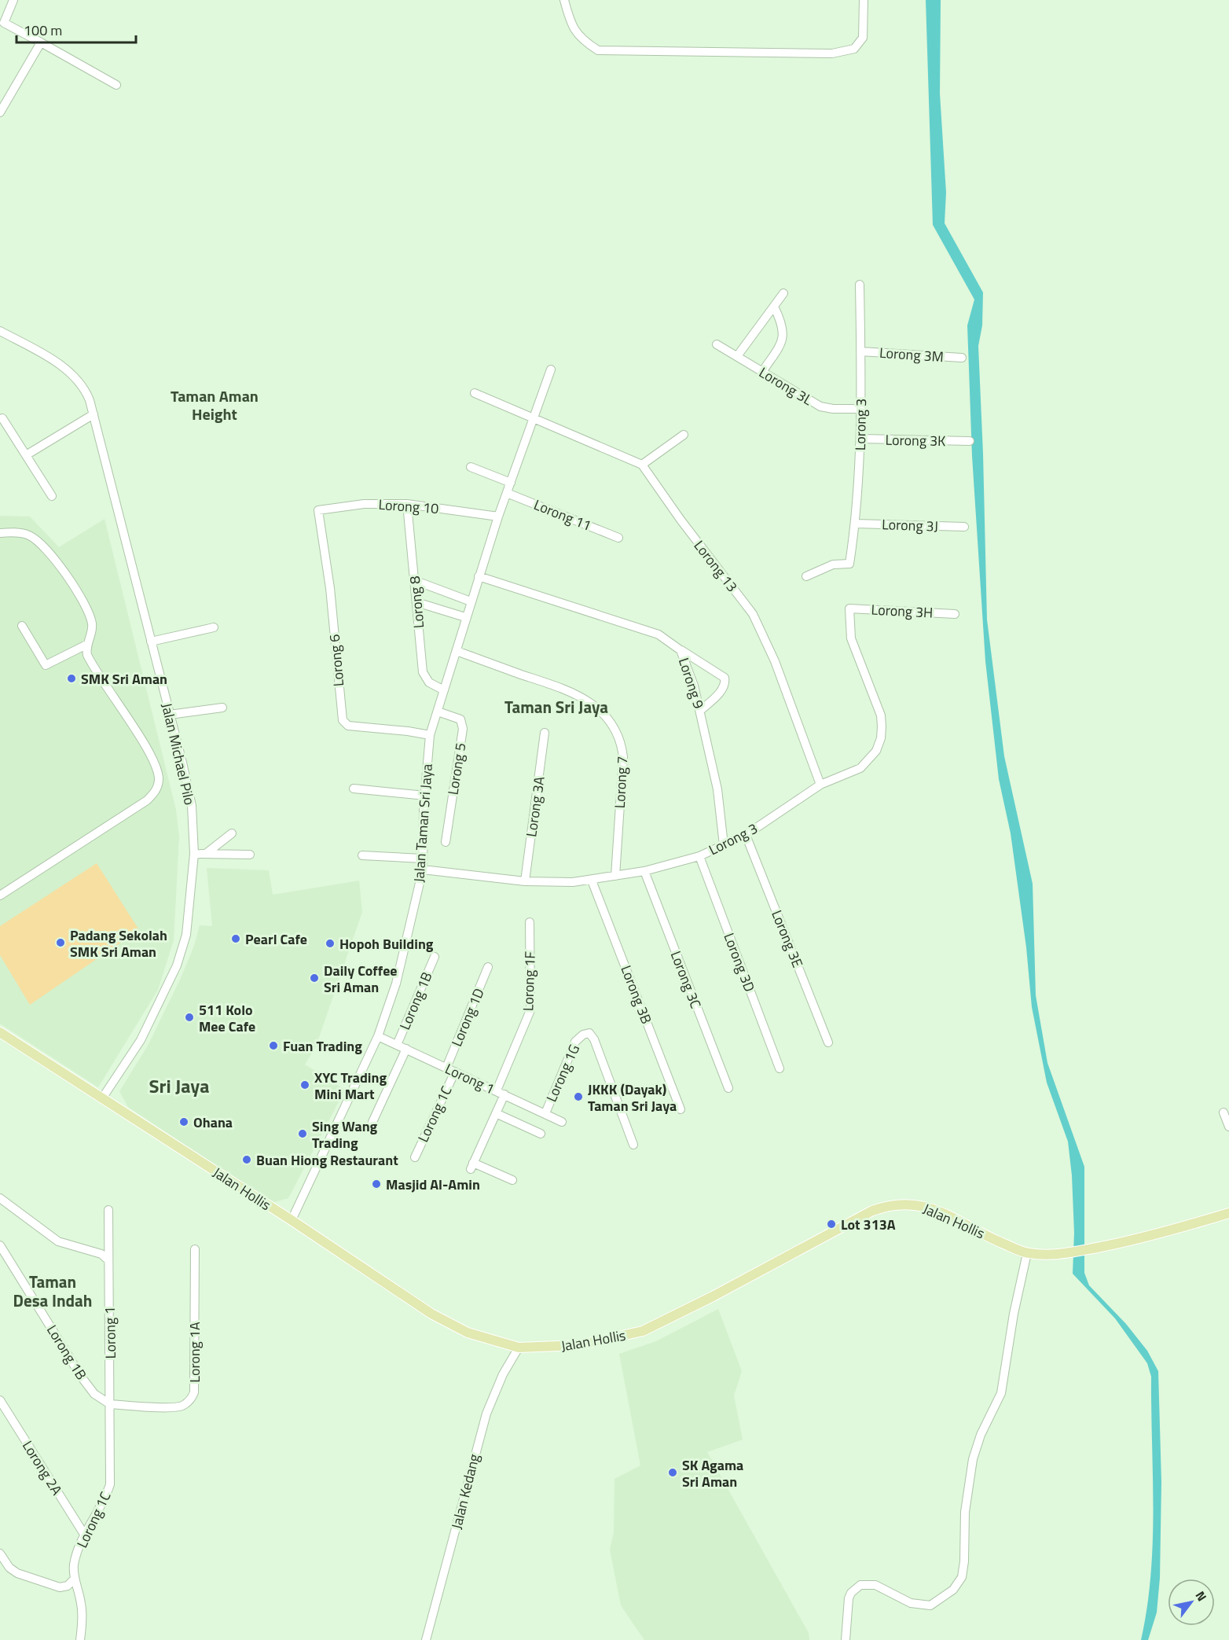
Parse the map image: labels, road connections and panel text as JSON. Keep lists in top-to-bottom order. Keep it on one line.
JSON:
{"streets":{"main road":["Jalan Hollis"],"street":["Lorong 3M","Lorong 3L","Lorong 3","Lorong 3K","Lorong 10","Lorong 11","Lorong 3J","Lorong 13","Lorong 8","Lorong 3H","Lorong 6","Lorong 9","Jalan Michael Pilo","Lorong 5","Lorong 7","Lorong 3A","Jalan Taman Sri Jaya","Lorong 3E","Lorong 3D","Lorong 3C","Lorong 1F","Lorong 3B","Lorong 1B","Lorong 1D","Lorong 1G","Lorong 1","Lorong 1C","Lorong 1A","Lorong 2A","Jalan Kedang"]},"crossings":[["Lorong 3M","Lorong 3"],["Lorong 3L","Lorong 3"],["Lorong 3","Lorong 3K"],["Lorong 3","Lorong 3J"],["Lorong 3","Lorong 13"],["Lorong 3","Lorong 3H"],["Lorong 3","Lorong 9"],["Lorong 3","Lorong 7"],["Lorong 3","Lorong 3A"],["Lorong 3","Jalan Taman Sri Jaya"],["Lorong 3","Lorong 3E"],["Lorong 3","Lorong 3D"],["Lorong 3","Lorong 3C"],["Lorong 3","Lorong 3B"],["Lorong 10","Lorong 8"],["Lorong 10","Lorong 6"],["Lorong 10","Jalan Taman Sri Jaya"],["Lorong 11","Jalan Taman Sri Jaya"],["Lorong 8","Jalan Taman Sri Jaya"],["Lorong 6","Jalan Taman Sri Jaya"],["Lorong 9","Jalan Taman Sri Jaya"],["Jalan Michael Pilo","Jalan Hollis"],["Lorong 5","Jalan Taman Sri Jaya"],["Lorong 7","Jalan Taman Sri Jaya"],["Jalan Taman Sri Jaya","Lorong 1"],["Jalan Taman Sri Jaya","Jalan Hollis"],["Lorong 1F","Lorong 1"],["Lorong 1B","Lorong 1"],["Lorong 1B","Lorong 1C"],["Lorong 1B","Lorong 1A"],["Lorong 1D","Lorong 1"],["Lorong 1D","Lorong 1C"],["Lorong 1G","Lorong 1"],["Lorong 1","Lorong 1C"],["Lorong 1","Lorong 1A"],["Lorong 1C","Lorong 1A"],["Lorong 1C","Lorong 2A"],["Jalan Hollis","Jalan Kedang"]],"districts":["Taman Aman Height","Taman Sri Jaya","Sri Jaya","Taman Desa Indah"],"places":["SMK Sri Aman","Pearl Cafe","Padang Sekolah SMK Sri Aman","Hopoh Building","Daily Coffee Sri Aman","511 Kolo Mee Cafe","Fuan Trading","XYC Trading Mini Mart","JKKK (Dayak) Taman Sri Jaya","Ohana","Sing Wang Trading","Buan Hiong Restaurant","Masjid Al-Amin","Lot 313A","SK Agama Sri Aman"],"scale_bar":"100 m","north":"top right"}
